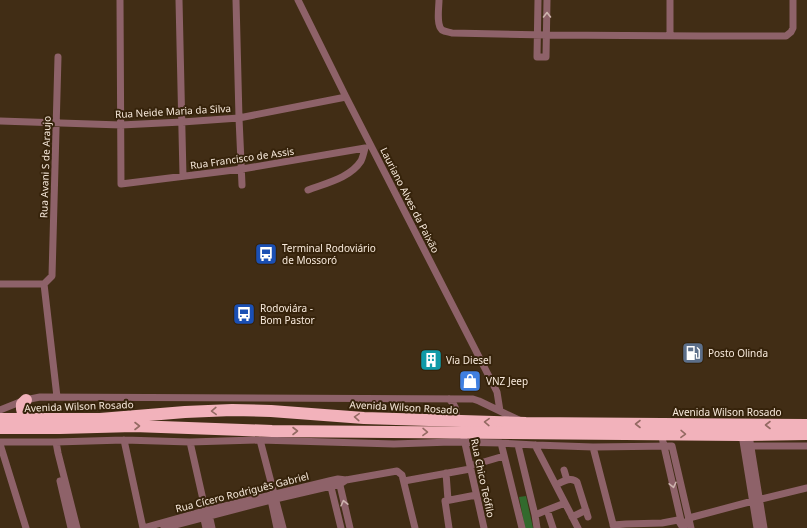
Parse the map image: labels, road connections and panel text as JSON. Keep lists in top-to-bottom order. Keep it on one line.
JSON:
{"streets":{"highway":["Avenida Wilson Rosado"],"street":["Rua Neide Maria da Silva","Rua Francisco de Assis","Rua Avani S de Araujo","Lauriano Alves da Paixão","Rua Chico Teófilo","Rua Cícero Rodriguês Gabriel"]},"crossings":[["Rua Neide Maria da Silva","Rua Francisco de Assis"],["Rua Neide Maria da Silva","Rua Avani S de Araujo"],["Rua Neide Maria da Silva","Lauriano Alves da Paixão"],["Avenida Wilson Rosado","Rua Chico Teófilo"]],"places":{"bus stop":["Terminal Rodoviário de Mossoró","Rodoviára - Bom Pastor"],"fuel station":["Posto Olinda"],"building":["Via Diesel"],"shop":["VNZ Jeep"]}}
